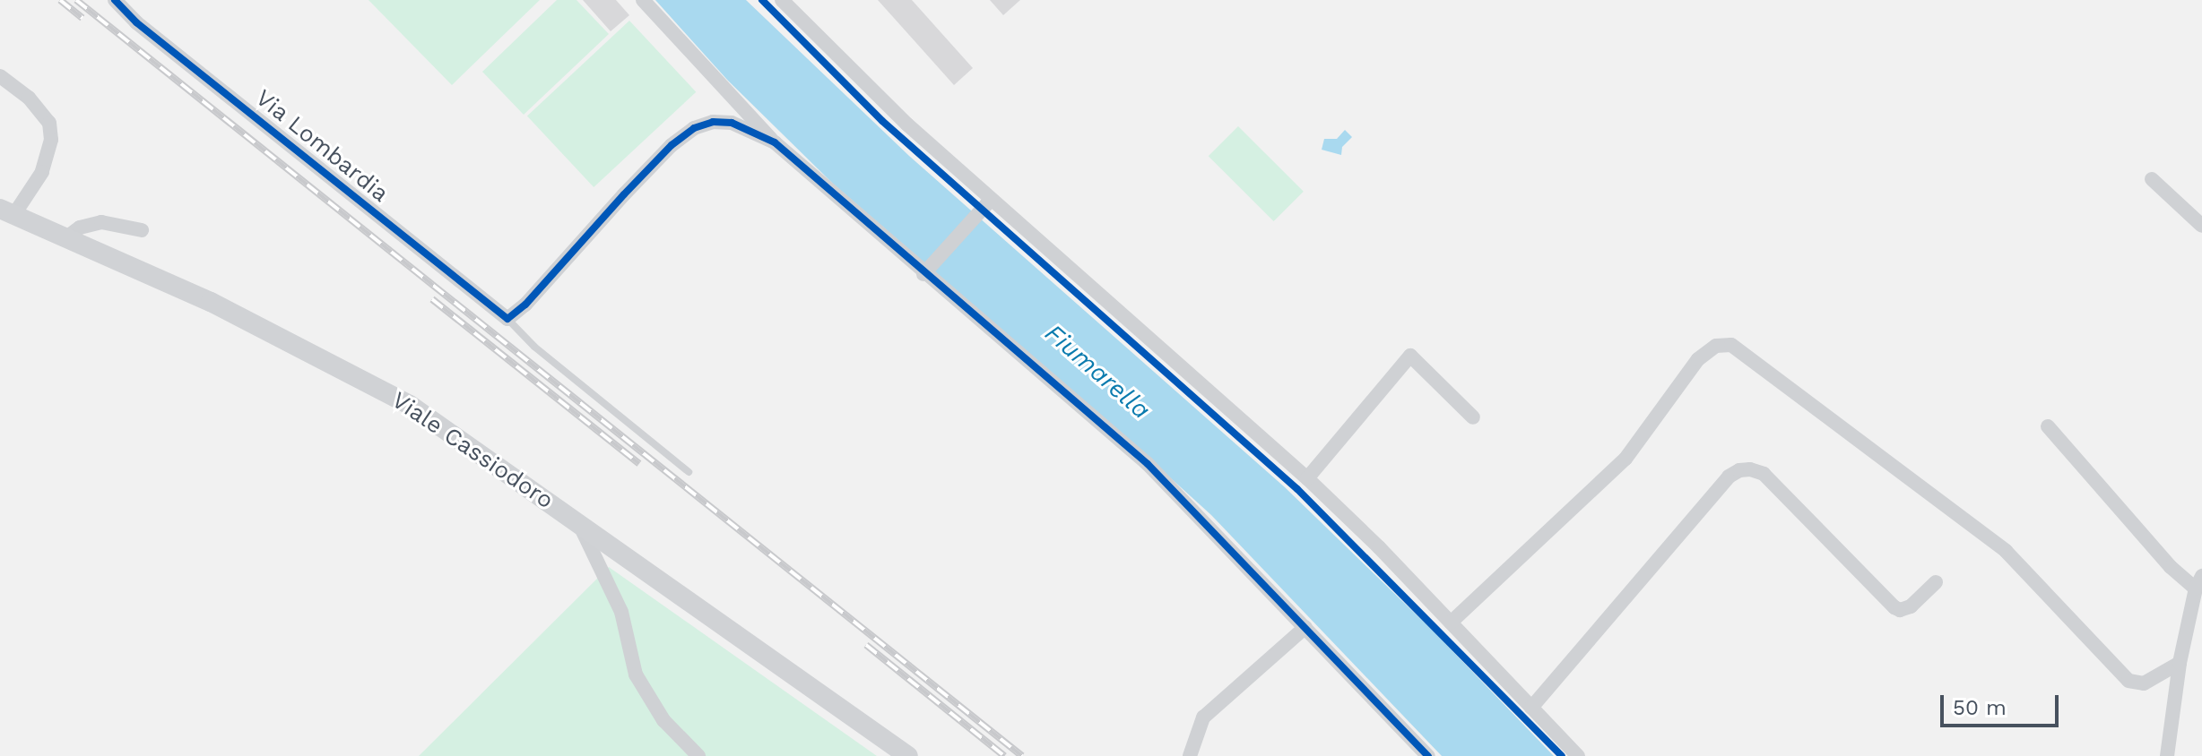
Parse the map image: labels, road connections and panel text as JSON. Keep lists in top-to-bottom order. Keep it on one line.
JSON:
{"streets":{"main road":["Viale Cassiodoro"],"street":["Via Lombardia"]},"water":["Fiumarella"],"scale_bar":"50 m"}
